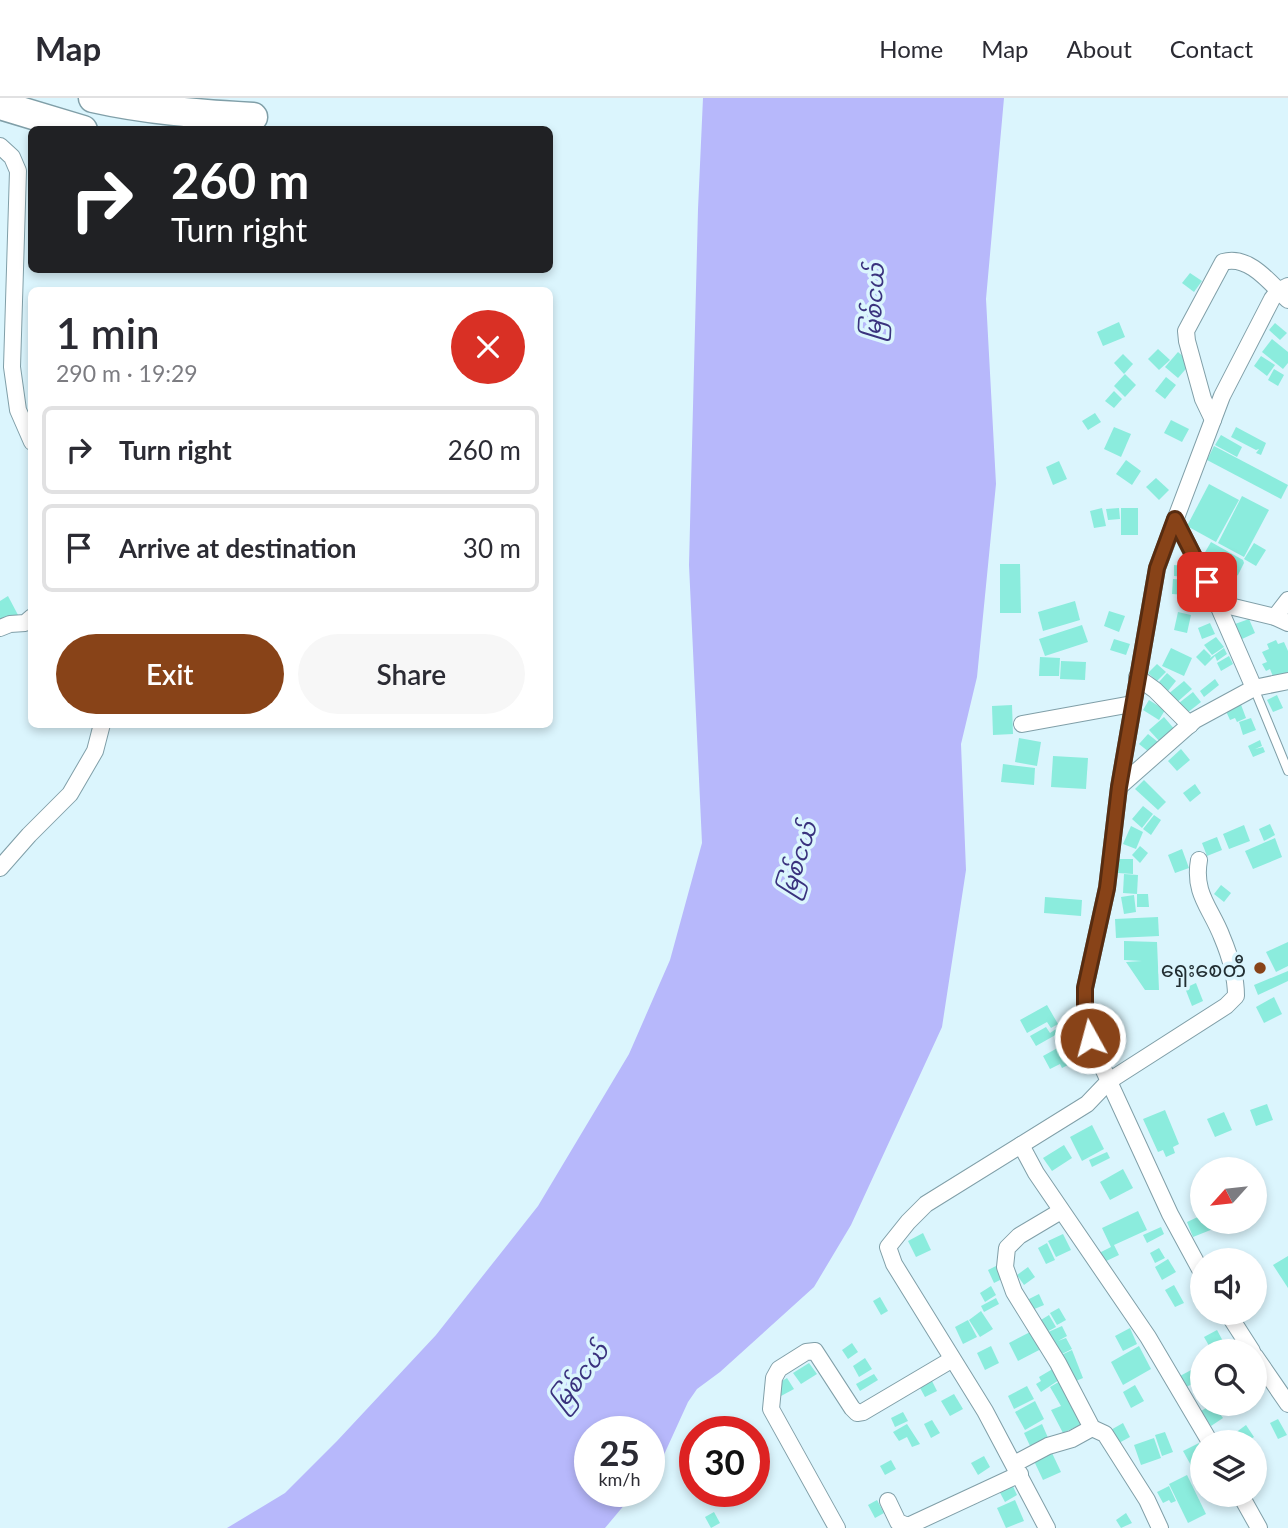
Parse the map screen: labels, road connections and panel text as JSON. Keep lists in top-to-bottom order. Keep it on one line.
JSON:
{"water":["မြစ်ငယ်"],"places":["ရှေးစေတီ"],"north":"bottom left","page":{"header":"Map","nav":["Home","Map","About","Contact"],"turn":["260 m","Turn right"],"heading":["1 min","290 m · 19:29"],"list":[{"name":"Turn right","value":"260 m"},{"name":"Arrive at destination","value":"30 m"}],"buttons":["Exit","Share"],"speed":"25 km/h","limit":"30"}}
